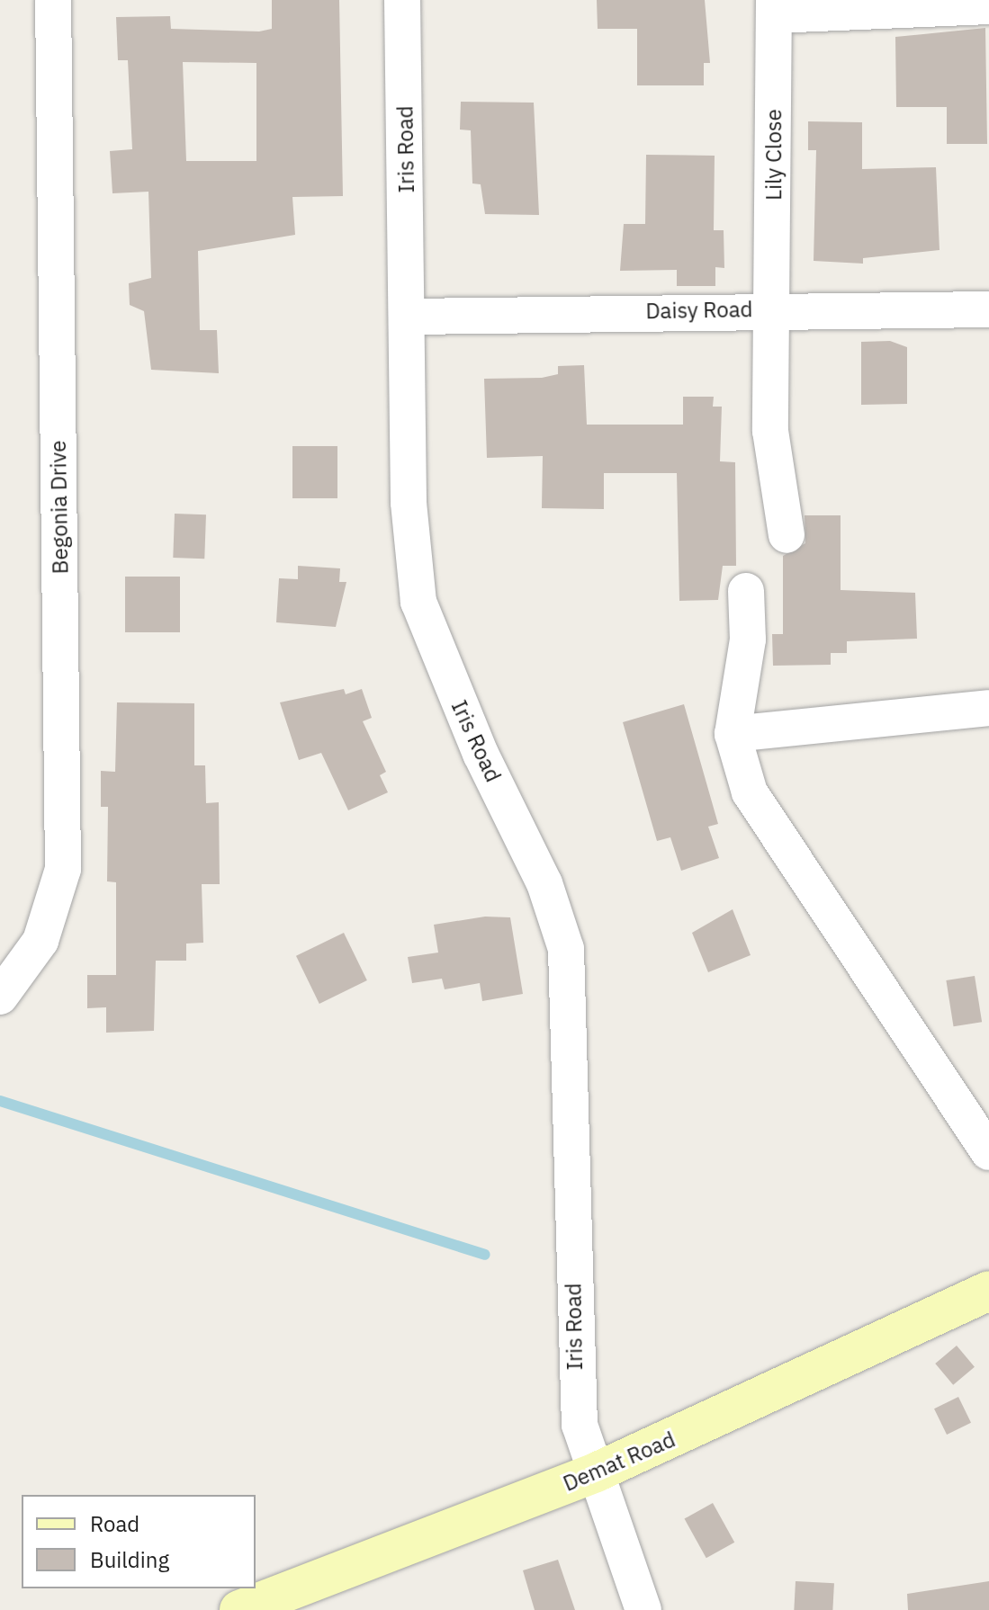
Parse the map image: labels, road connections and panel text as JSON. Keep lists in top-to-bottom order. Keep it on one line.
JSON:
{"streets":{"street":["Iris Road","Lily Close","Daisy Road","Begonia Drive","Demat Road"]},"crossings":[["Iris Road","Daisy Road"],["Iris Road","Demat Road"],["Lily Close","Daisy Road"]],"legend":["Road","Building"]}
